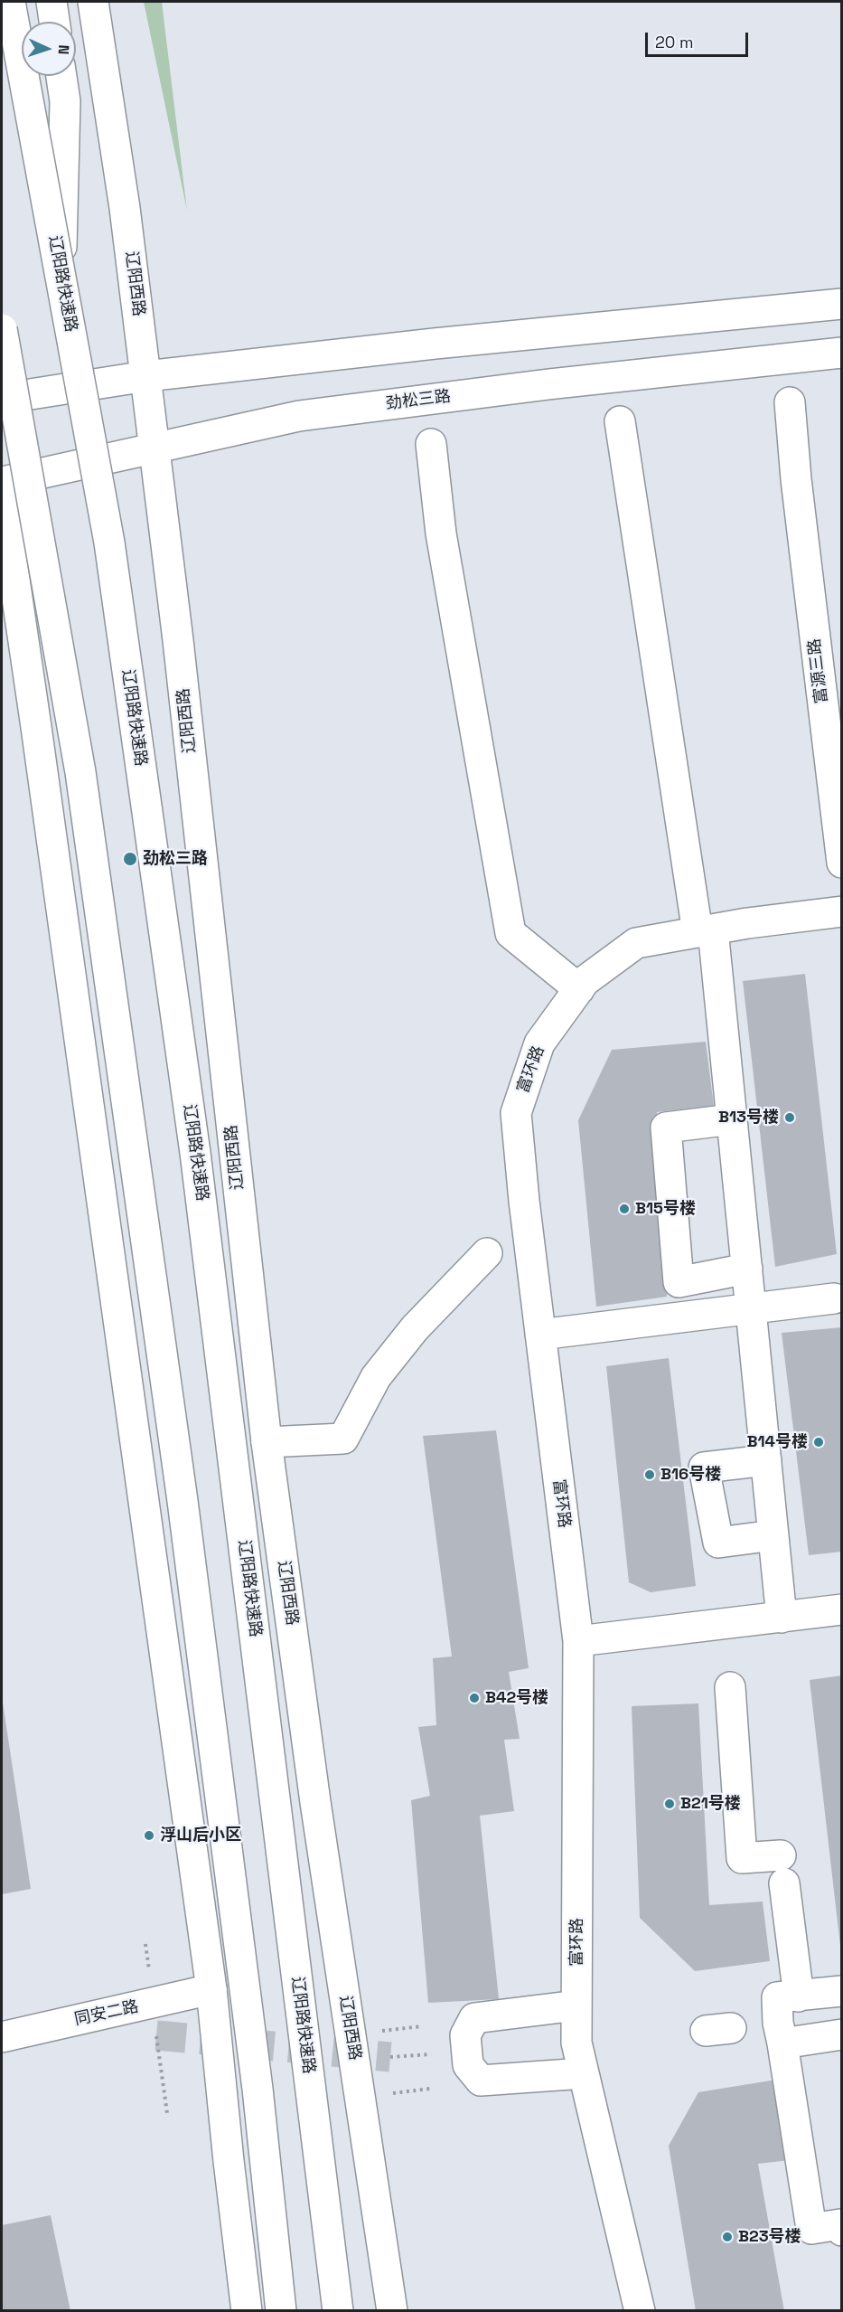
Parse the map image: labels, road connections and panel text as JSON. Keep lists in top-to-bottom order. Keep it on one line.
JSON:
{"streets":{"main road":["辽阳路快速路","辽阳西路","劲松三路","富源三路","富环路","同安二路"]},"crossings":[["辽阳西路","劲松三路"]],"places":["劲松三路","B13号楼","B15号楼","B14号楼","B16号楼","B42号楼","B21号楼","浮山后小区","B23号楼"],"scale_bar":"20 m","north":"right"}
